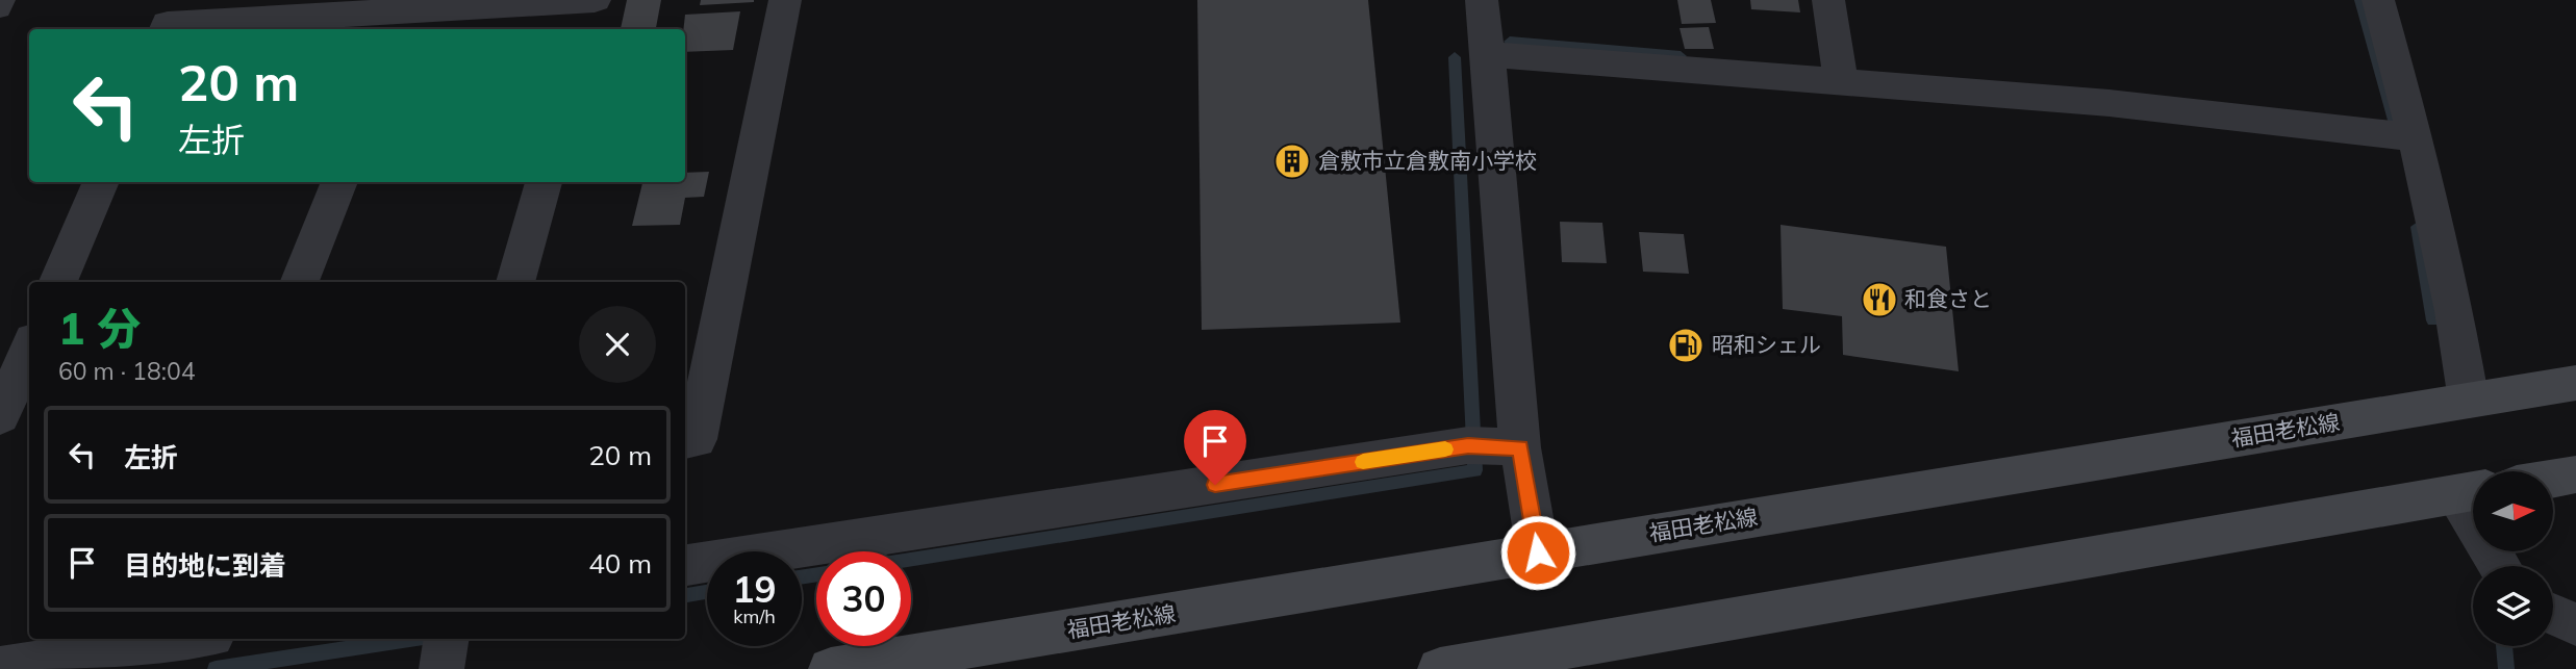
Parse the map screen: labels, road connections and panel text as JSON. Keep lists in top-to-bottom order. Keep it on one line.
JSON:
{"streets":{"main road":["福田老松線"]},"places":{"building":["倉敷市立倉敷南小学校"],"restaurant":["和食さと"],"fuel station":["昭和シェル"]},"north":"right","page":{"turn":["20 m","左折"],"heading":["1 分","60 m · 18:04"],"list":[{"name":"左折","value":"20 m"},{"name":"目的地に到着","value":"40 m"}],"speed":"19 km/h","limit":"30"}}
